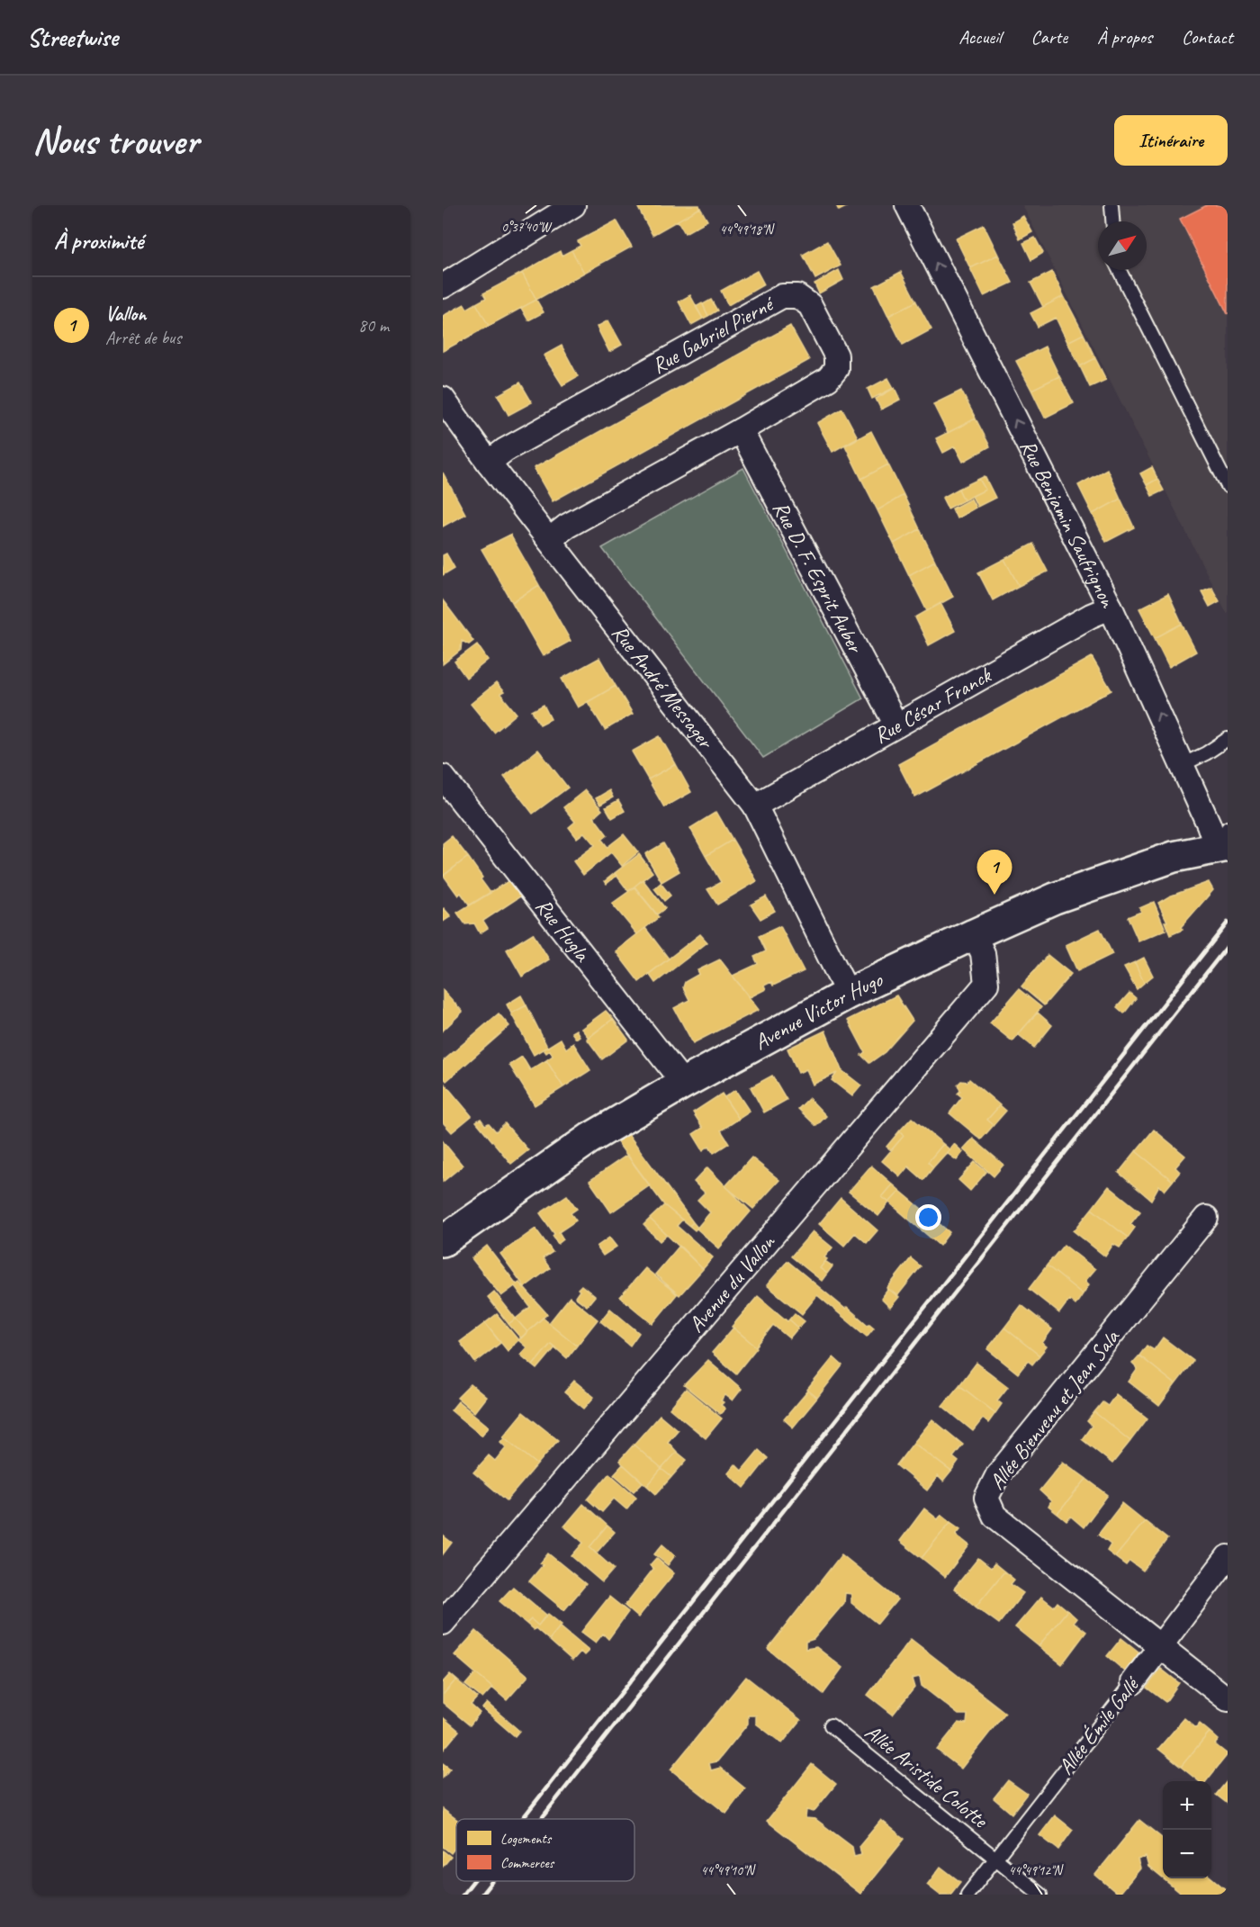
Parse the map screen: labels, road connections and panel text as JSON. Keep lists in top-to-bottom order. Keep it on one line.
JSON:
{"streets":{"street":["Rue Gabriel Pierné","Rue Benjamin Saufrignon","Rue D. F. Esprit Auber","Rue André Messager","Rue César Franck","Rue Hugla","Avenue Victor Hugo","Avenue du Vallon","Allée Bienvenu et Jean Sala","Allée Émile Gallé"],"lane":["Allée Aristide Colotte"]},"crossings":[["Rue Gabriel Pierné","Rue D. F. Esprit Auber"],["Rue Gabriel Pierné","Rue André Messager"],["Rue Benjamin Saufrignon","Rue César Franck"],["Rue Benjamin Saufrignon","Avenue Victor Hugo"],["Rue D. F. Esprit Auber","Rue César Franck"],["Rue André Messager","Rue César Franck"],["Rue André Messager","Avenue Victor Hugo"],["Rue Hugla","Avenue Victor Hugo"],["Avenue Victor Hugo","Avenue du Vallon"],["Allée Bienvenu et Jean Sala","Allée Émile Gallé"],["Allée Émile Gallé","Allée Aristide Colotte"]],"one_way":["Rue Benjamin Saufrignon"],"legend":["Logements","Commerces"],"north":"top right","page":{"header":"Streetwise","nav":["Accueil","Carte","À propos","Contact"],"buttons":"Itinéraire","title":"Nous trouver","heading":"À proximité","list":[{"mark":"1","name":"Vallon","note":"Arrêt de bus","value":"80 m"}],"pins":"1","map_buttons":["+","−"]},"coordinates":["0°37'40\"W","44°49'18\"N","44°49'10\"N","44°49'12\"N"]}
